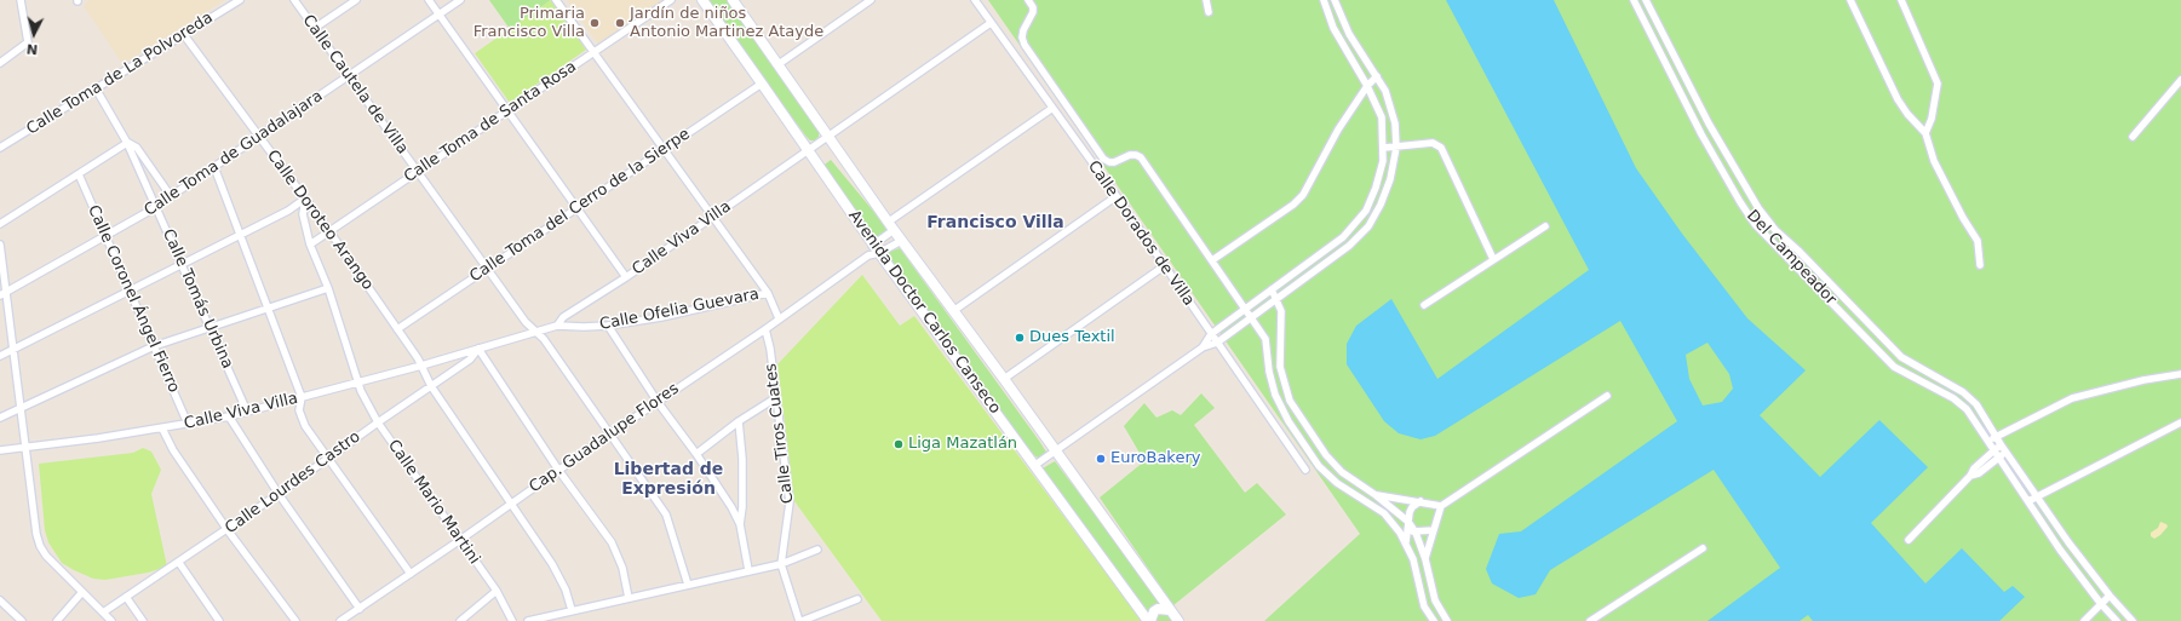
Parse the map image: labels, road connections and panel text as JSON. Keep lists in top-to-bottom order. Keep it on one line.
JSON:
{"streets":{"main road":["Avenida Doctor Carlos Canseco"],"street":["Calle Toma de La Polvoreda","Calle Cautela de Villa","Calle Toma de Santa Rosa","Calle Toma de Guadalajara","Calle Toma del Cerro de la Sierpe","Calle Doroteo Arango","Calle Dorados de Villa","Calle Viva Villa","Del Campeador","Calle Coronel Ángel Fierro","Calle Tomás Urbina","Calle Ofelia Guevara","Calle Tiros Cuates","Cap. Guadalupe Flores","Calle Lourdes Castro","Calle Mario Martini"]},"crossings":[["Calle Toma de La Polvoreda","Calle Doroteo Arango"],["Calle Cautela de Villa","Calle Toma de Santa Rosa"],["Calle Cautela de Villa","Calle Toma de Guadalajara"],["Calle Cautela de Villa","Calle Toma del Cerro de la Sierpe"],["Calle Cautela de Villa","Calle Ofelia Guevara"],["Calle Cautela de Villa","Cap. Guadalupe Flores"],["Calle Toma de Santa Rosa","Calle Doroteo Arango"],["Calle Toma de Santa Rosa","Calle Mario Martini"],["Calle Toma de Guadalajara","Calle Doroteo Arango"],["Calle Toma de Guadalajara","Calle Coronel Ángel Fierro"],["Calle Toma de Guadalajara","Calle Tomás Urbina"],["Calle Toma del Cerro de la Sierpe","Calle Doroteo Arango"],["Calle Toma del Cerro de la Sierpe","Avenida Doctor Carlos Canseco"],["Calle Doroteo Arango","Calle Viva Villa"],["Calle Doroteo Arango","Cap. Guadalupe Flores"],["Calle Doroteo Arango","Calle Lourdes Castro"],["Calle Doroteo Arango","Calle Mario Martini"],["Calle Viva Villa","Calle Coronel Ángel Fierro"],["Calle Viva Villa","Calle Tomás Urbina"],["Calle Viva Villa","Calle Ofelia Guevara"],["Calle Viva Villa","Avenida Doctor Carlos Canseco"],["Calle Viva Villa","Calle Lourdes Castro"],["Calle Viva Villa","Calle Mario Martini"],["Calle Ofelia Guevara","Calle Lourdes Castro"],["Avenida Doctor Carlos Canseco","Cap. Guadalupe Flores"],["Calle Tiros Cuates","Cap. Guadalupe Flores"],["Cap. Guadalupe Flores","Calle Mario Martini"],["Calle Lourdes Castro","Calle Mario Martini"]],"districts":["Francisco Villa","Libertad de Expresión"],"places":["Primaria Francisco Villa","Jardín de niños Antonio Martinez Atayde","Dues Textil","Liga Mazatlán","EuroBakery"],"north":"bottom"}
